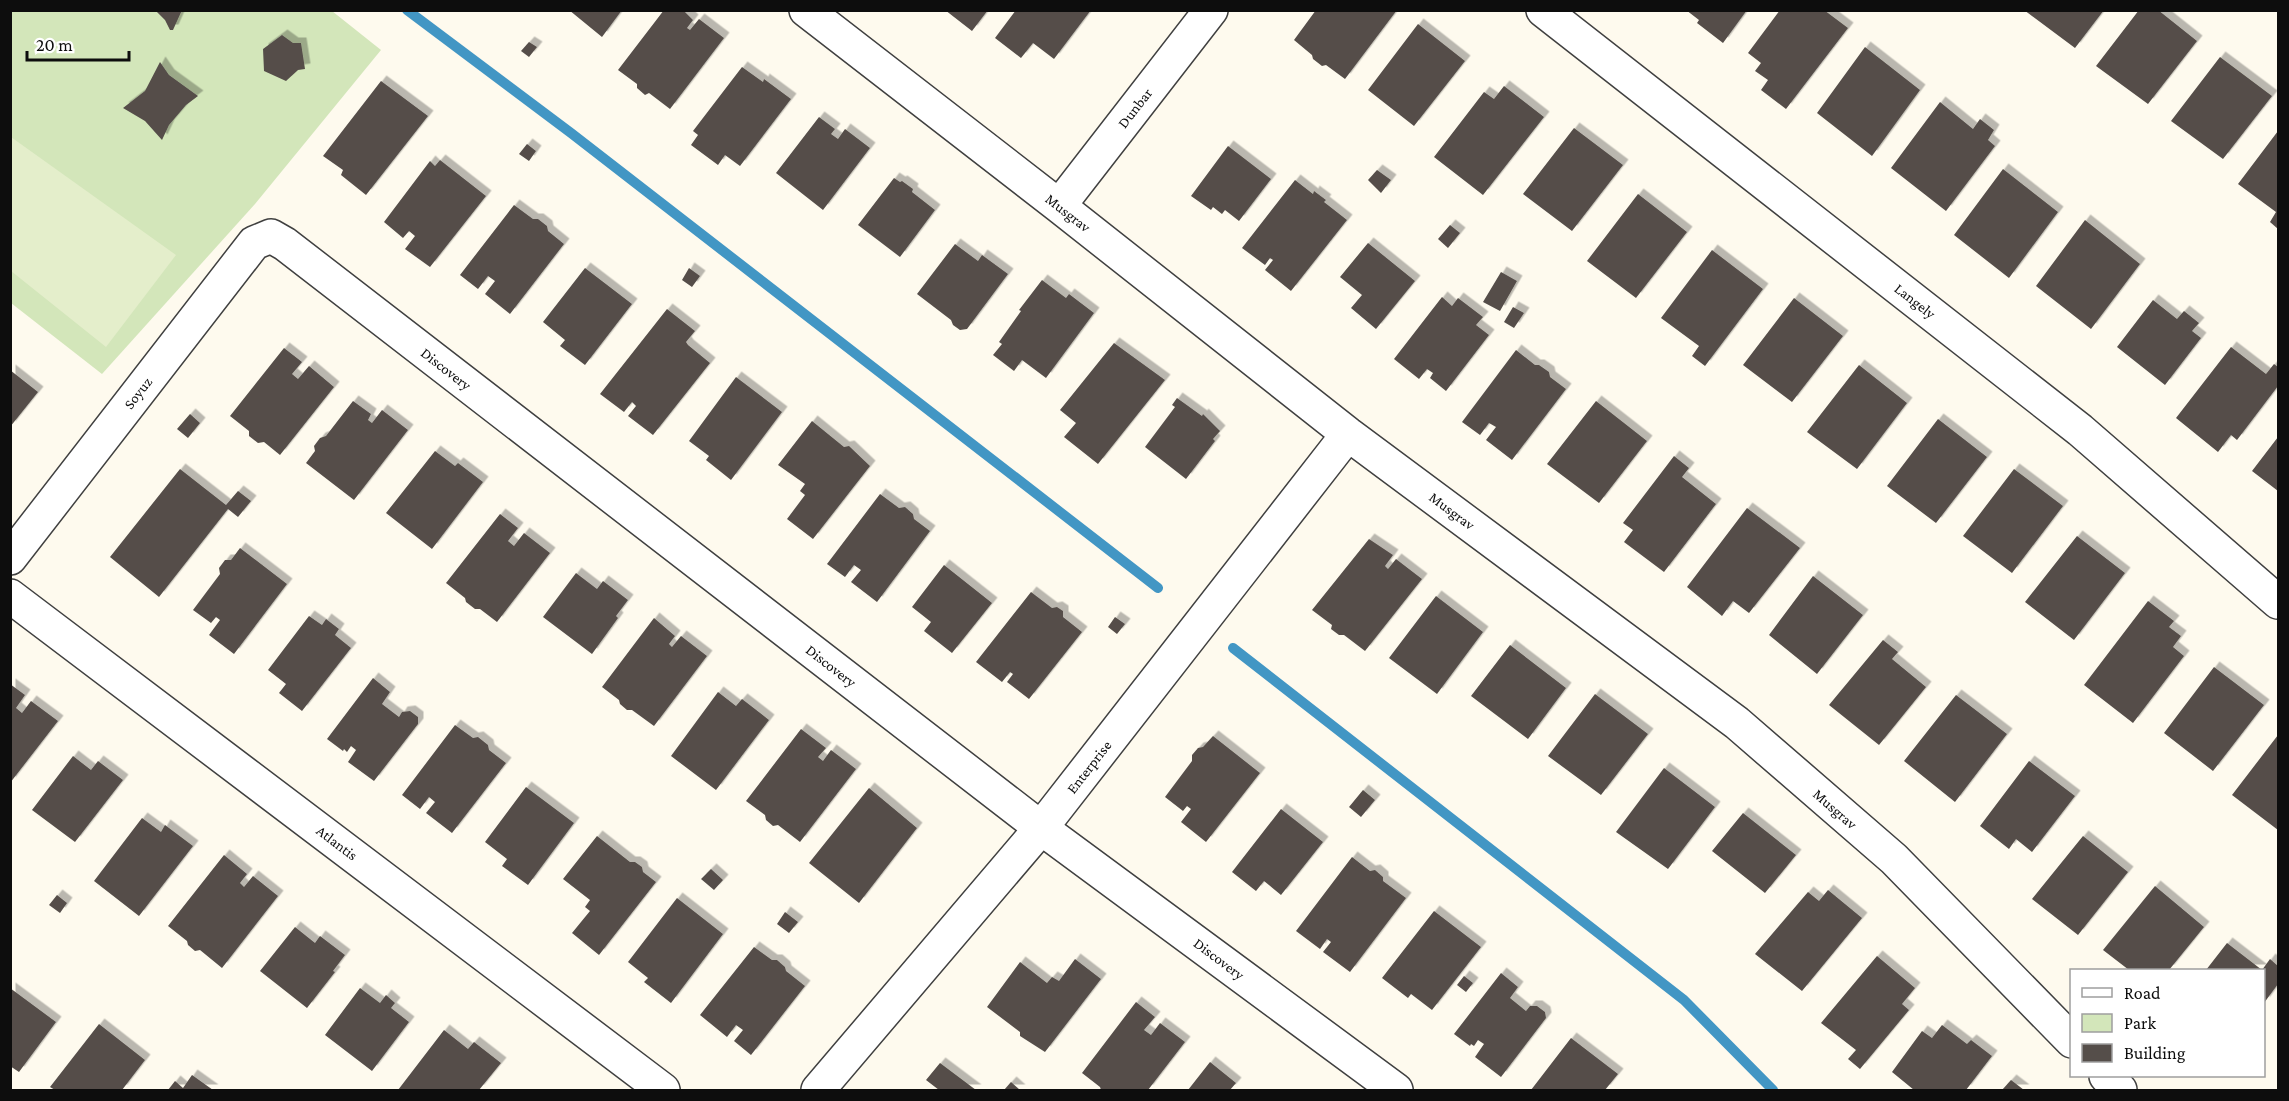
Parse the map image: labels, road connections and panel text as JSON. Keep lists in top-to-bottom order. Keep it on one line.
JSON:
{"streets":{"street":["Dunbar","Musgrav","Langely","Discovery","Soyuz","Enterprise","Atlantis"]},"crossings":[["Dunbar","Musgrav"],["Musgrav","Enterprise"],["Discovery","Soyuz"],["Discovery","Enterprise"]],"legend":["Road","Park","Building"],"scale_bar":"20 m"}
